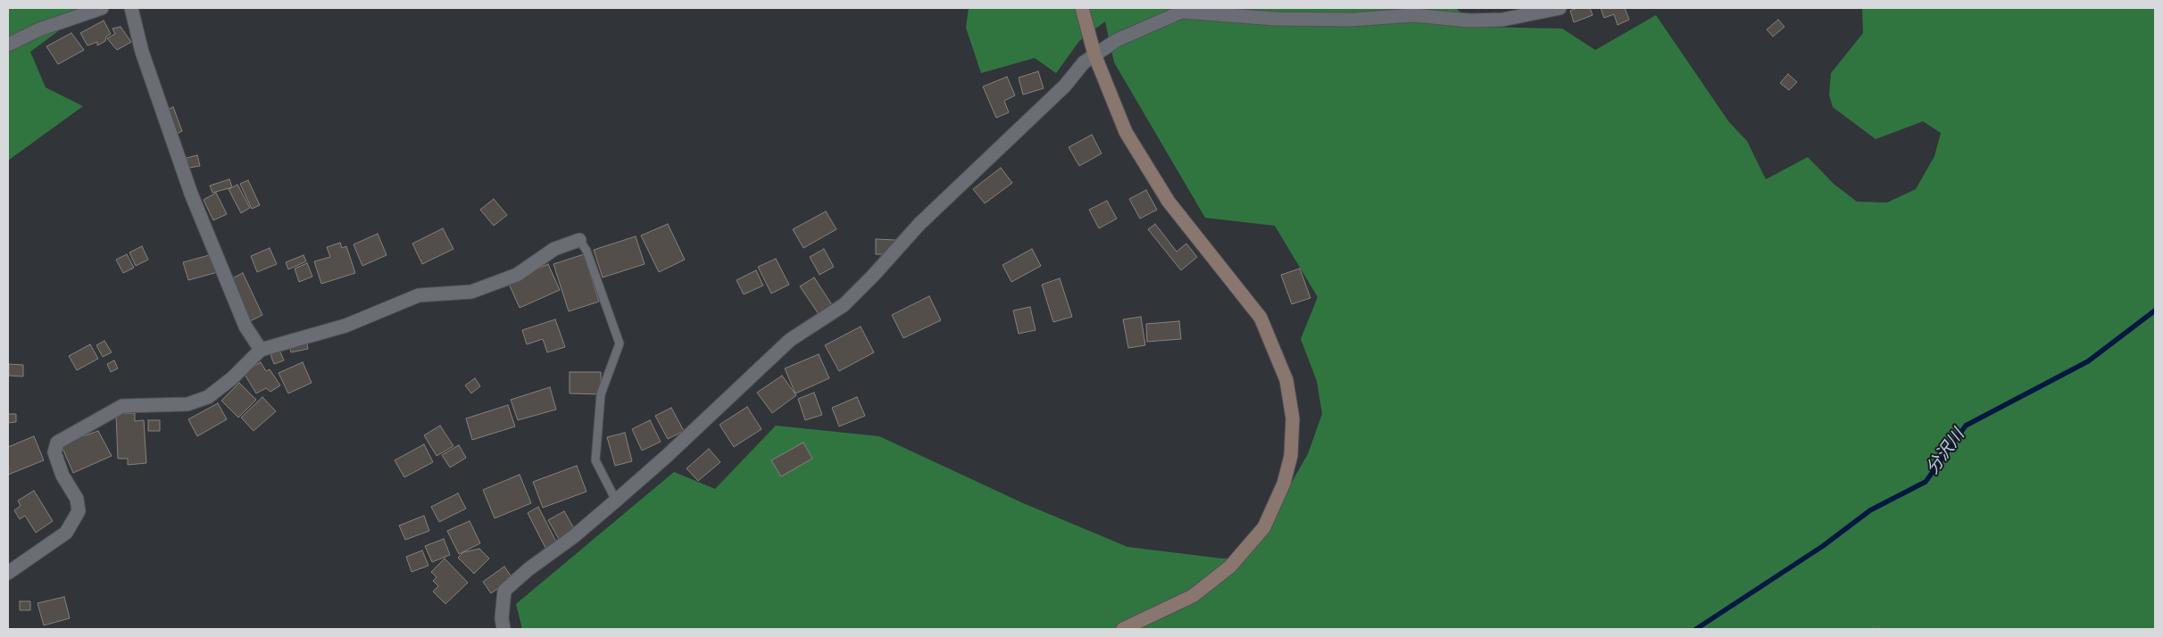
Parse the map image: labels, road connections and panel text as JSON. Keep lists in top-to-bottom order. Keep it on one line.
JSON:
{"water":["分沢川"]}
